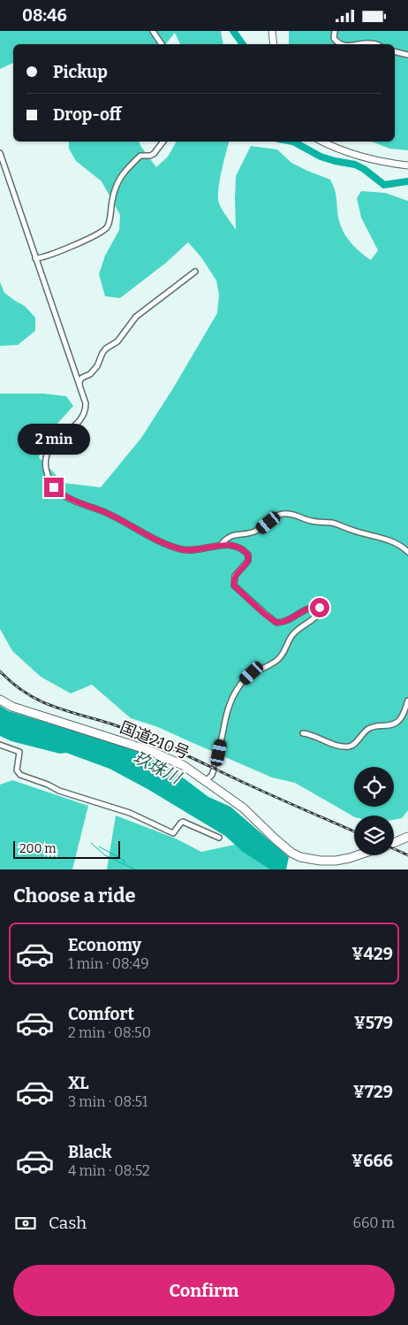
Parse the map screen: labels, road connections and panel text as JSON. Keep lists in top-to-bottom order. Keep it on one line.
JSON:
{"streets":{"highway":["国道210号"]},"water":["玖珠川"],"scale_bar":"200 m","page":{"status":"08:46","banner":["Pickup","Drop-off"],"bubble":"2 min","scale":"200 m","heading":"Choose a ride","list":[{"name":"Economy","note":"1 min · 08:49","value":"¥429"},{"name":"Comfort","note":"2 min · 08:50","value":"¥579"},{"name":"XL","note":"3 min · 08:51","value":"¥729"},{"name":"Black","note":"4 min · 08:52","value":"¥666"}],"pay":["Cash","660 m"],"buttons":"Confirm"}}
